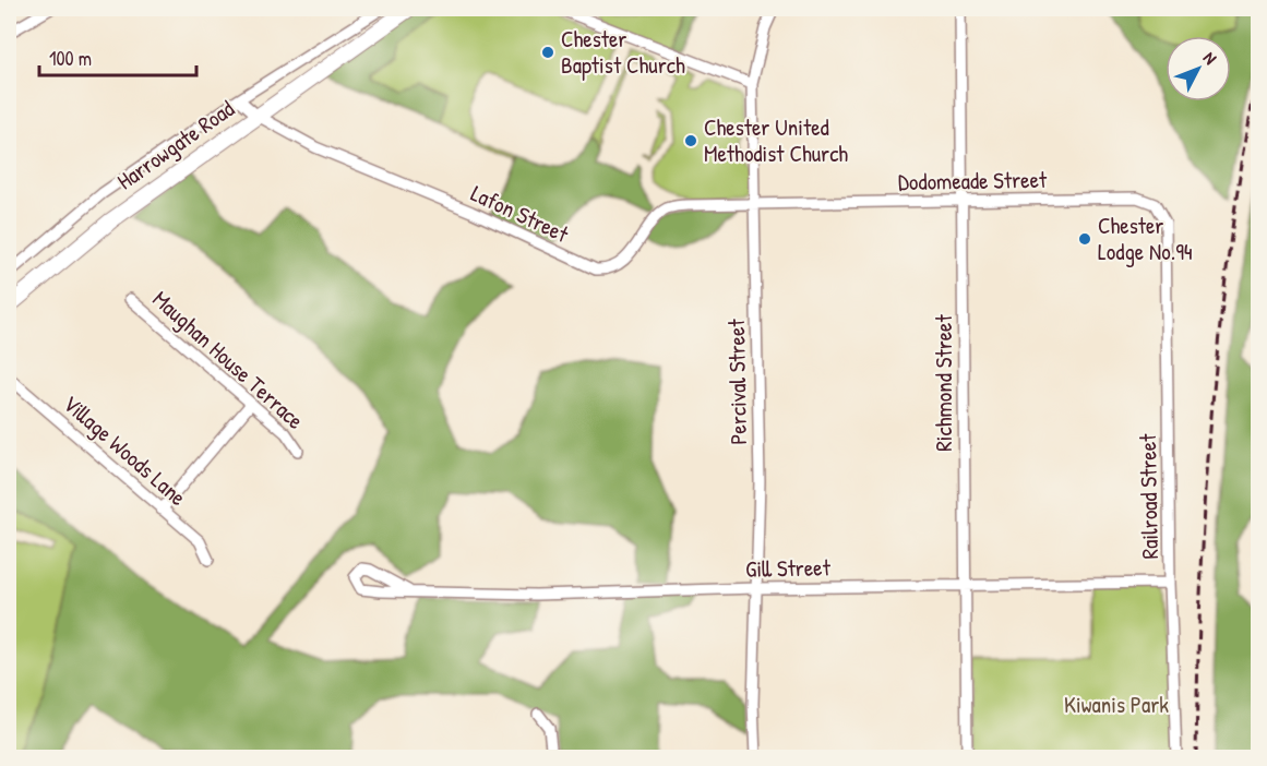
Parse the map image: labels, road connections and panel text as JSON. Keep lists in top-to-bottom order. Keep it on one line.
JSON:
{"streets":{"main road":["Harrowgate Road"],"street":["Dodomeade Street","Lafon Street","Maughan House Terrace","Percival Street","Richmond Street","Village Woods Lane","Railroad Street","Gill Street"]},"crossings":[["Harrowgate Road","Lafon Street"],["Dodomeade Street","Lafon Street"],["Dodomeade Street","Percival Street"],["Dodomeade Street","Richmond Street"],["Dodomeade Street","Railroad Street"],["Lafon Street","Percival Street"],["Percival Street","Gill Street"],["Richmond Street","Gill Street"],["Railroad Street","Gill Street"]],"parks":["Kiwanis Park"],"places":["Chester Baptist Church","Chester United Methodist Church","Chester Lodge No.94"],"scale_bar":"100 m","north":"top right"}
